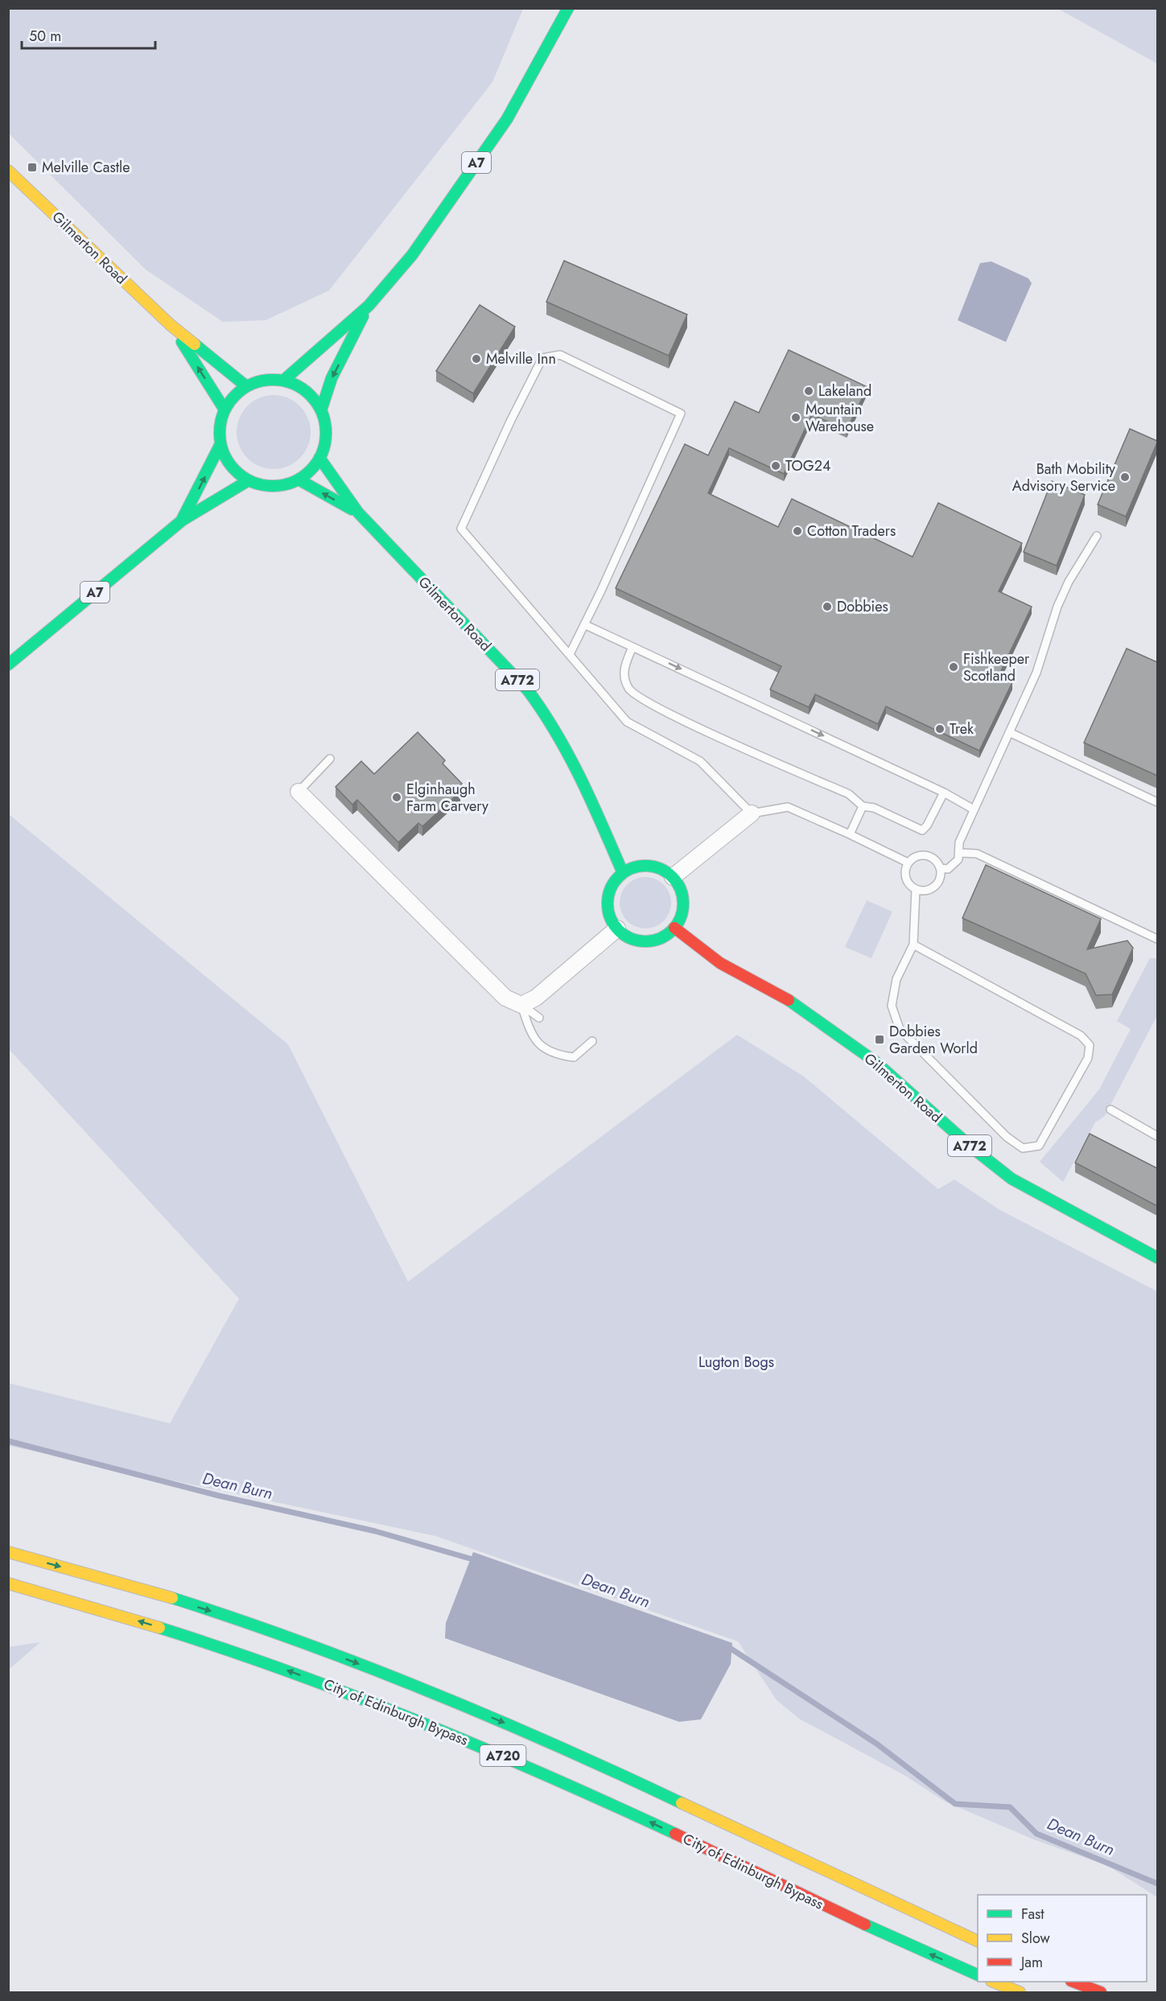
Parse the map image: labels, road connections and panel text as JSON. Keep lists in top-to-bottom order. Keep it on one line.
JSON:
{"streets":{"main road":["A7","Gilmerton Road","A772","City of Edinburgh Bypass","A720"]},"crossings":[["A7","Gilmerton Road"]],"water":["Dean Burn"],"parks":["Lugton Bogs"],"places":{"transit":["Melville Castle","Dobbies Garden World"],"other":["Melville Inn","Lakeland","Mountain Warehouse","TOG24","Bath Mobility Advisory Service","Cotton Traders","Dobbies","Fishkeeper Scotland","Trek","Elginhaugh Farm Carvery"]},"legend":["Fast","Slow","Jam"],"scale_bar":"50 m"}
